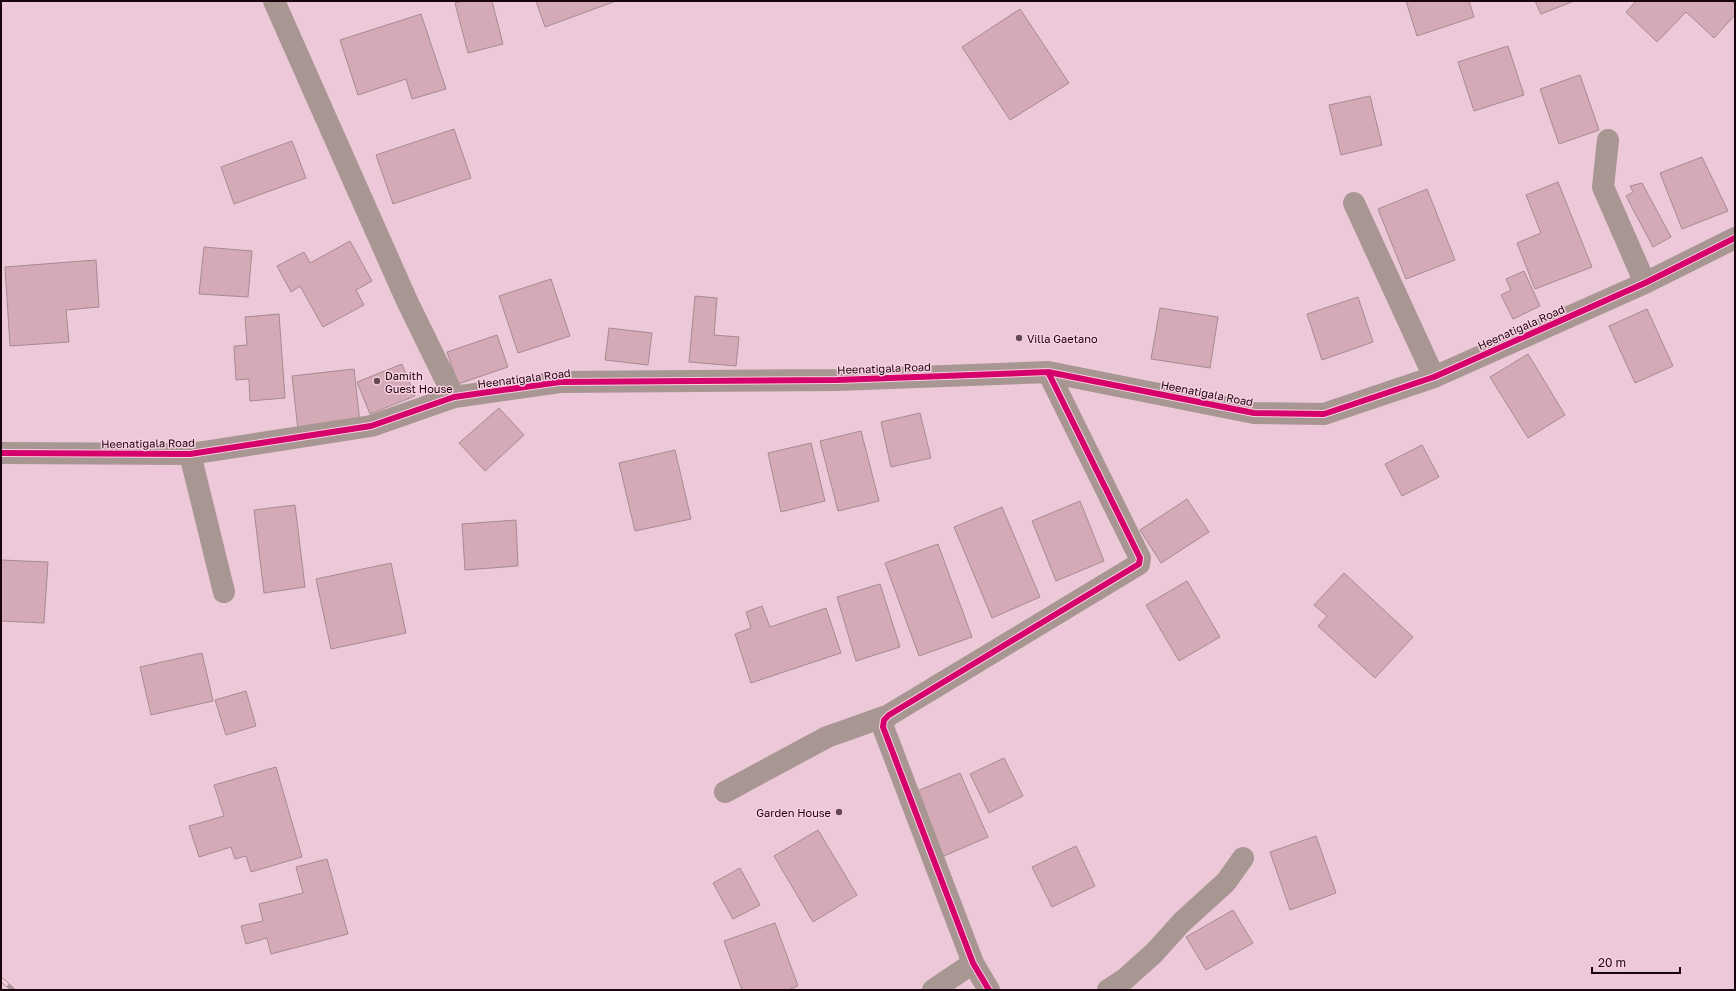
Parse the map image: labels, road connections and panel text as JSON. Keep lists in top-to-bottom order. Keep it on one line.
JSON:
{"streets":{"street":["Heenatigala Road"]},"places":["Villa Gaetano","Damith Guest House","Garden House"],"scale_bar":"20 m"}
